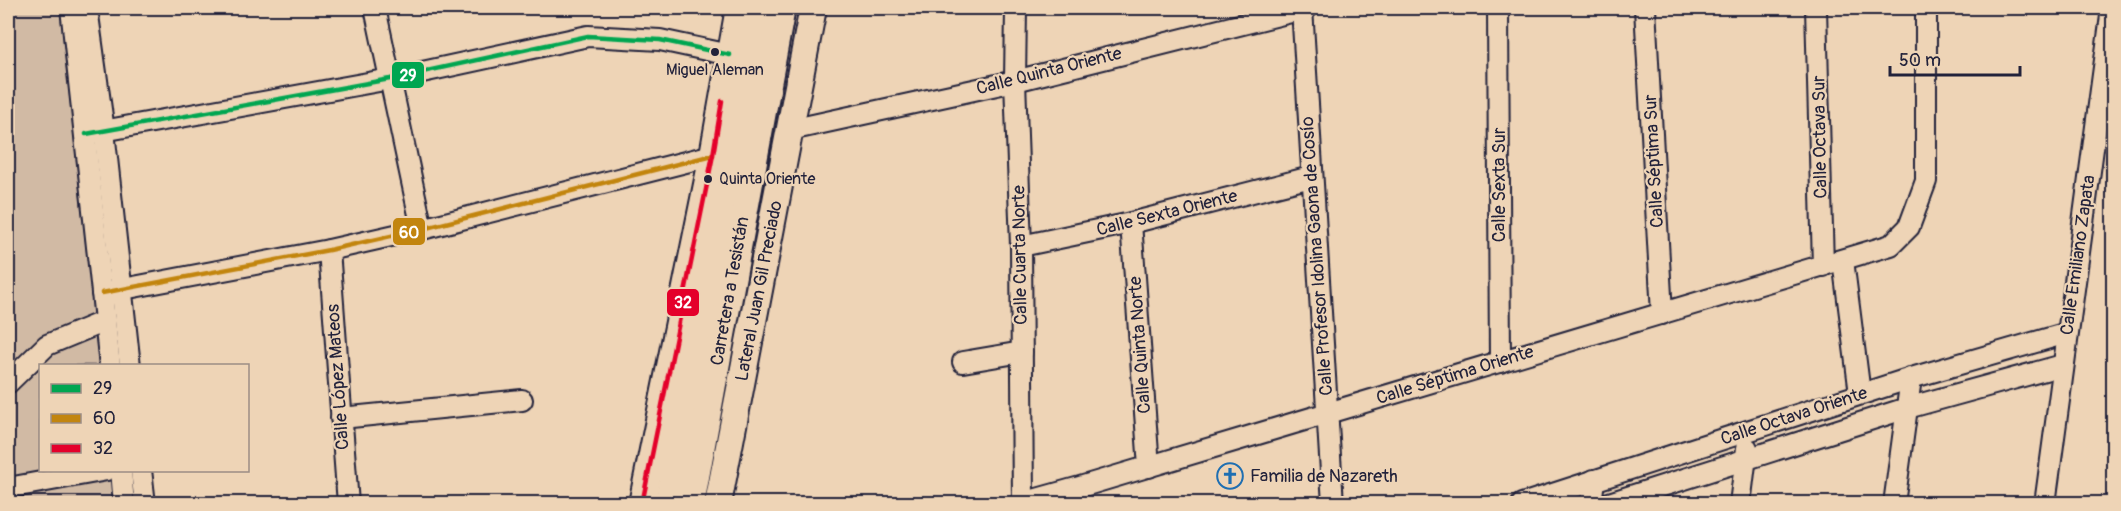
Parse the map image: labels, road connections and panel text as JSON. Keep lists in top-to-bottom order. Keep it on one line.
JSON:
{"streets":{"main road":["Carretera a Tesistán","Lateral Juan Gil Preciado"],"street":["Calle Quinta Oriente","Calle Octava Sur","Calle Séptima Sur","Calle Sexta Sur","Calle Sexta Oriente","Calle Cuarta Norte","Calle Emiliano Zapata","Calle Profesor Idolina Gaona de Cosío","Calle Quinta Norte","Calle Séptima Oriente","Calle López Mateos","Calle Octava Oriente"]},"crossings":[["Calle Quinta Oriente","Calle Cuarta Norte"],["Calle Quinta Oriente","Calle Profesor Idolina Gaona de Cosío"],["Calle Quinta Oriente","Lateral Juan Gil Preciado"],["Calle Octava Sur","Calle Séptima Oriente"],["Calle Séptima Sur","Calle Séptima Oriente"],["Calle Sexta Sur","Calle Séptima Oriente"],["Calle Sexta Oriente","Calle Cuarta Norte"],["Calle Sexta Oriente","Calle Profesor Idolina Gaona de Cosío"],["Calle Sexta Oriente","Calle Quinta Norte"],["Calle Cuarta Norte","Calle Séptima Oriente"],["Calle Emiliano Zapata","Calle Octava Oriente"],["Calle Profesor Idolina Gaona de Cosío","Calle Séptima Oriente"],["Calle Quinta Norte","Calle Séptima Oriente"]],"places":{"other":["Miguel Aleman","Quinta Oriente"],"church":["Familia de Nazareth"]},"lines":["transit line 29","transit line 32","transit line 60"],"legend":["29","60","32"],"scale_bar":"50 m"}
